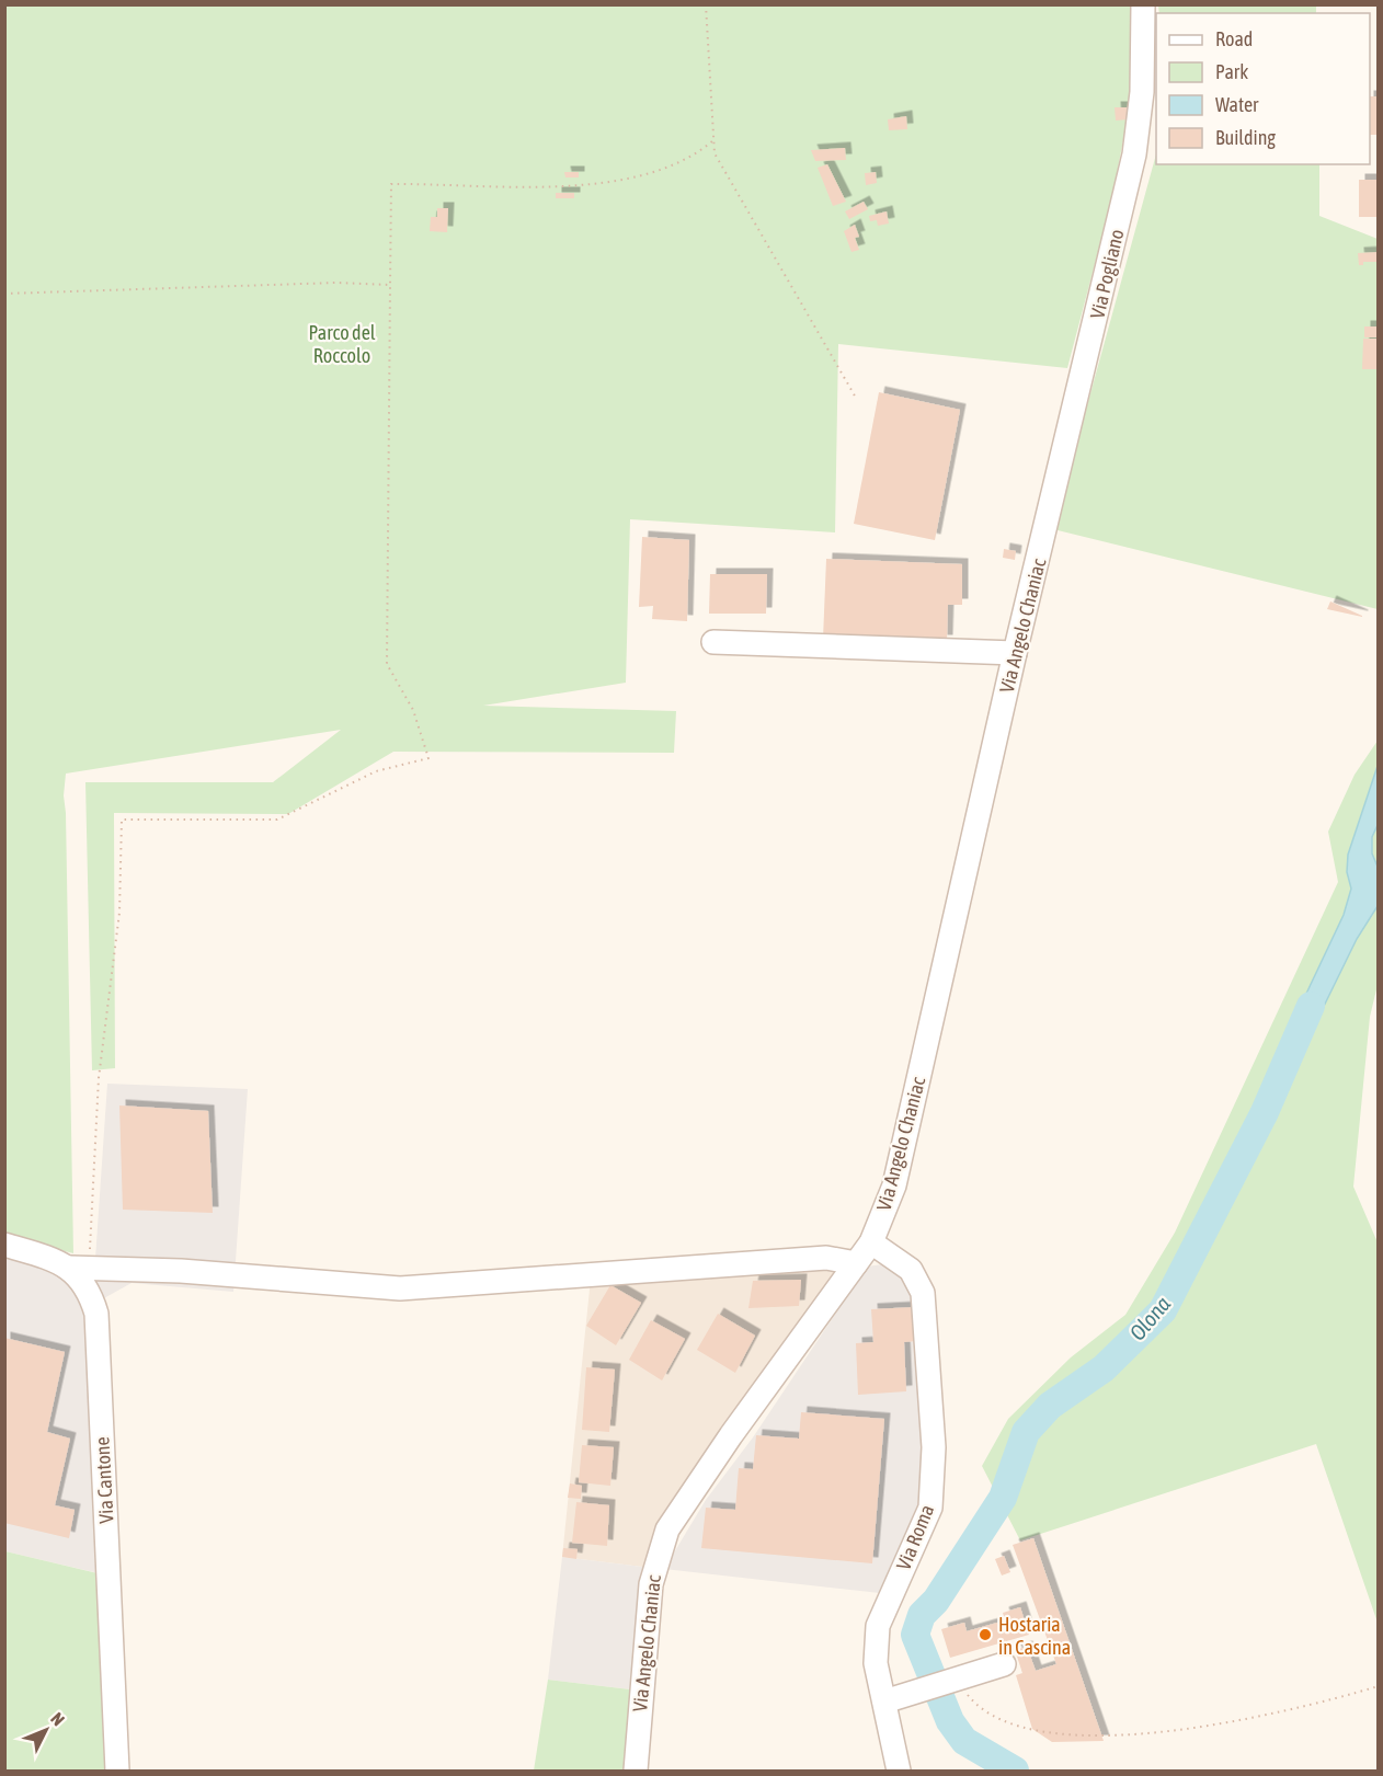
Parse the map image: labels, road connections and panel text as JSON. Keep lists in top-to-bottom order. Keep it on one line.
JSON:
{"streets":{"street":["Via Pogliano","Via Angelo Chaniac","Via Cantone","Via Roma"]},"crossings":[["Via Pogliano","Via Angelo Chaniac"],["Via Angelo Chaniac","Via Roma"]],"water":["Olona"],"parks":["Parco del Roccolo"],"places":["Hostaria in Cascina"],"legend":["Road","Park","Water","Building"],"north":"top right"}
